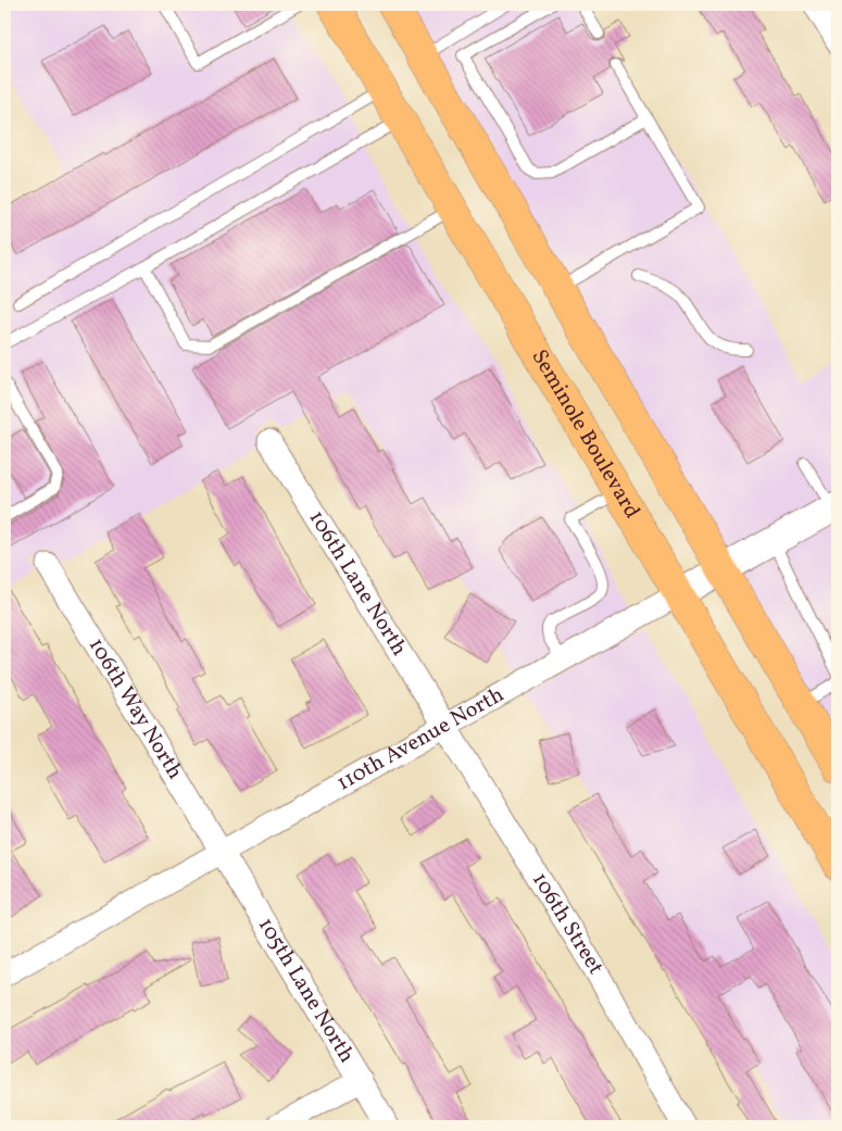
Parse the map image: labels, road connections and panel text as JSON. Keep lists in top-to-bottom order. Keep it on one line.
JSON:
{"streets":{"main road":["Seminole Boulevard"],"street":["106th Lane North","106th Way North","110th Avenue North","106th Street","105th Lane North"]},"crossings":[["Seminole Boulevard","110th Avenue North"],["106th Lane North","110th Avenue North"],["106th Lane North","106th Street"],["106th Way North","110th Avenue North"],["106th Way North","105th Lane North"],["110th Avenue North","106th Street"],["110th Avenue North","105th Lane North"]]}
